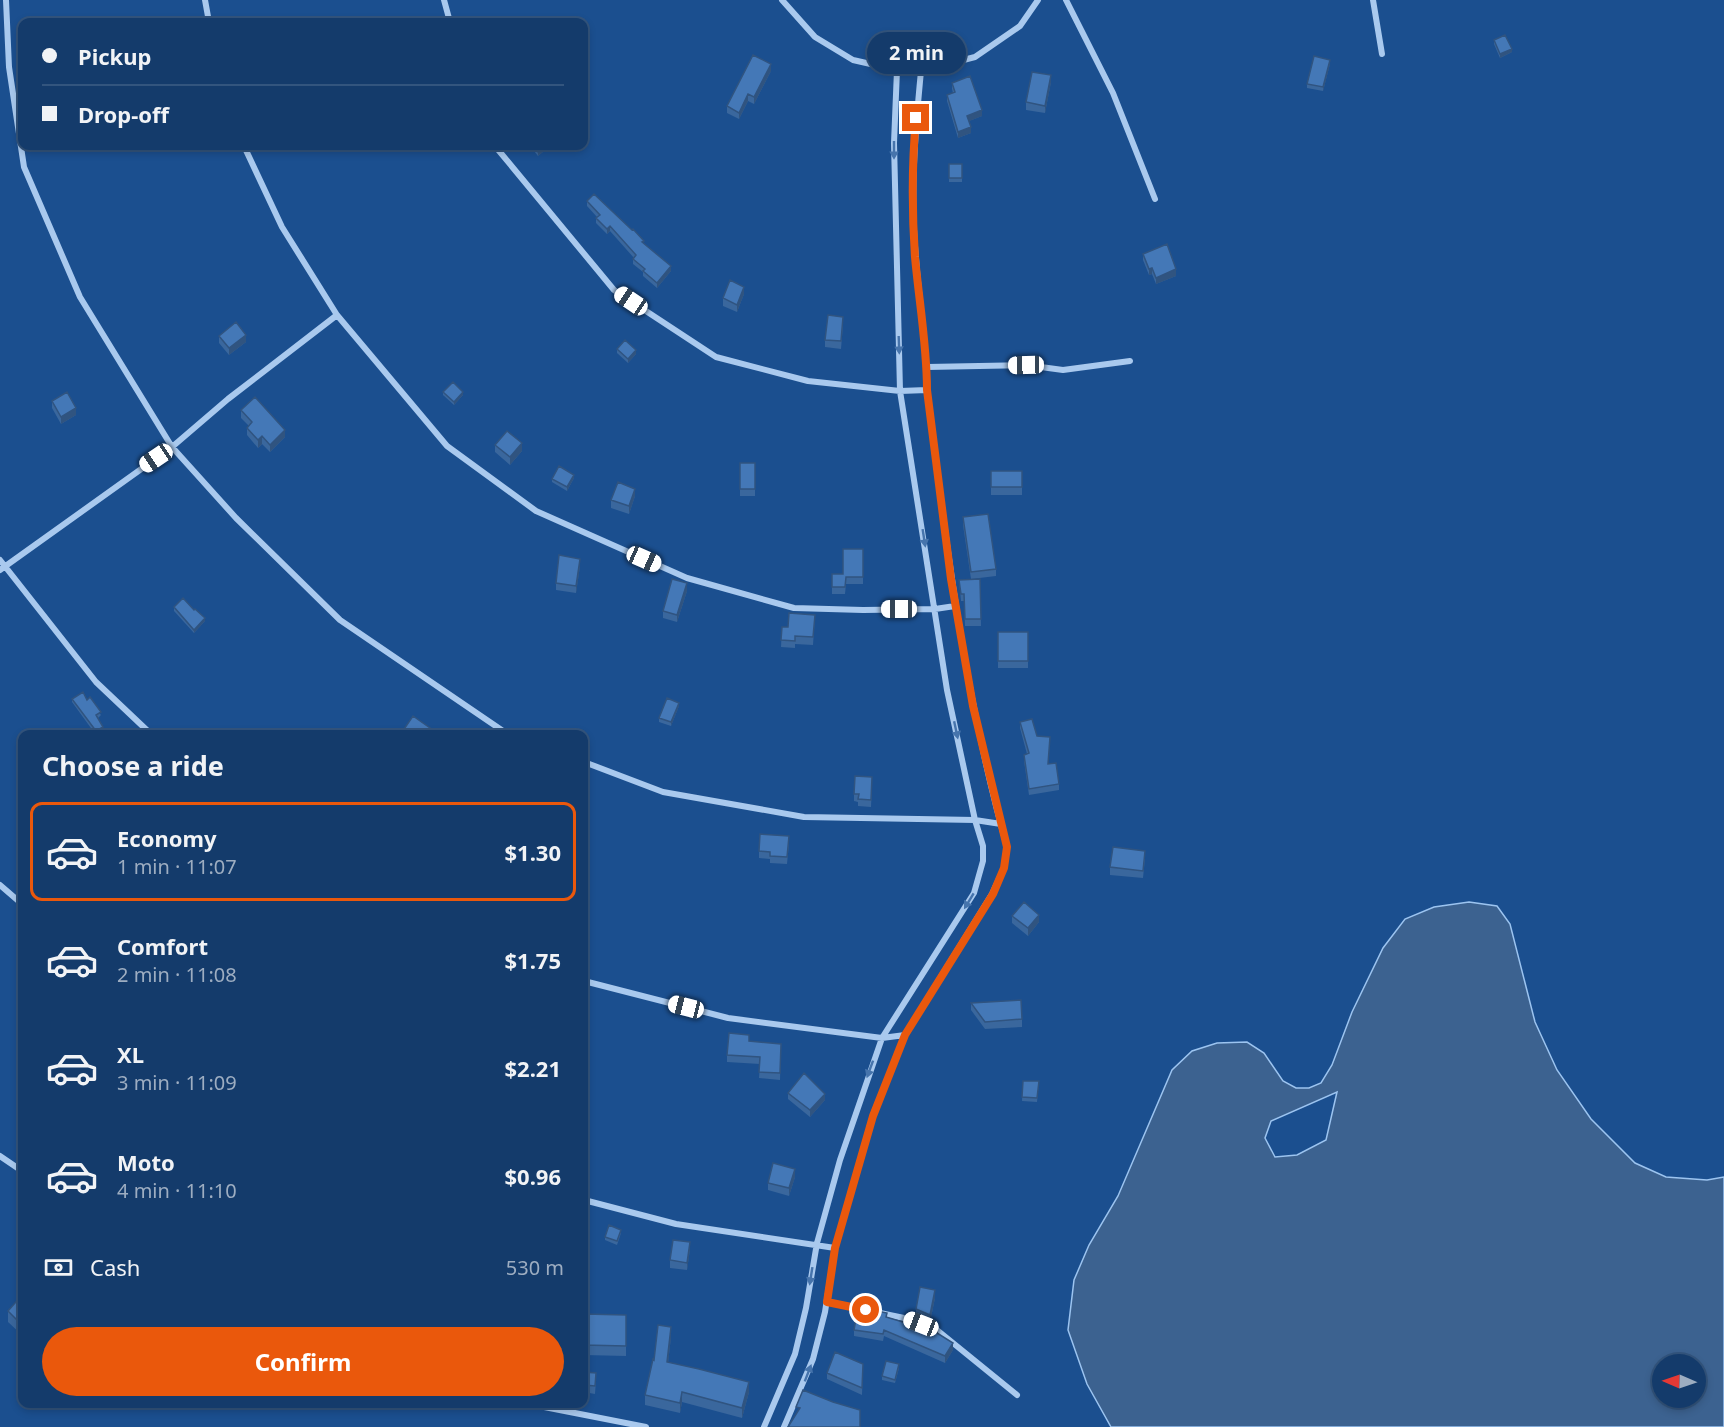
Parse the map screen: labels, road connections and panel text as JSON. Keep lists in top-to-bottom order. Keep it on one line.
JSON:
{"north":"left","page":{"banner":["Pickup","Drop-off"],"bubble":"2 min","heading":"Choose a ride","list":[{"name":"Economy","note":"1 min · 11:07","value":"$1.30"},{"name":"Comfort","note":"2 min · 11:08","value":"$1.75"},{"name":"XL","note":"3 min · 11:09","value":"$2.21"},{"name":"Moto","note":"4 min · 11:10","value":"$0.96"}],"pay":["Cash","530 m"],"buttons":"Confirm"}}
